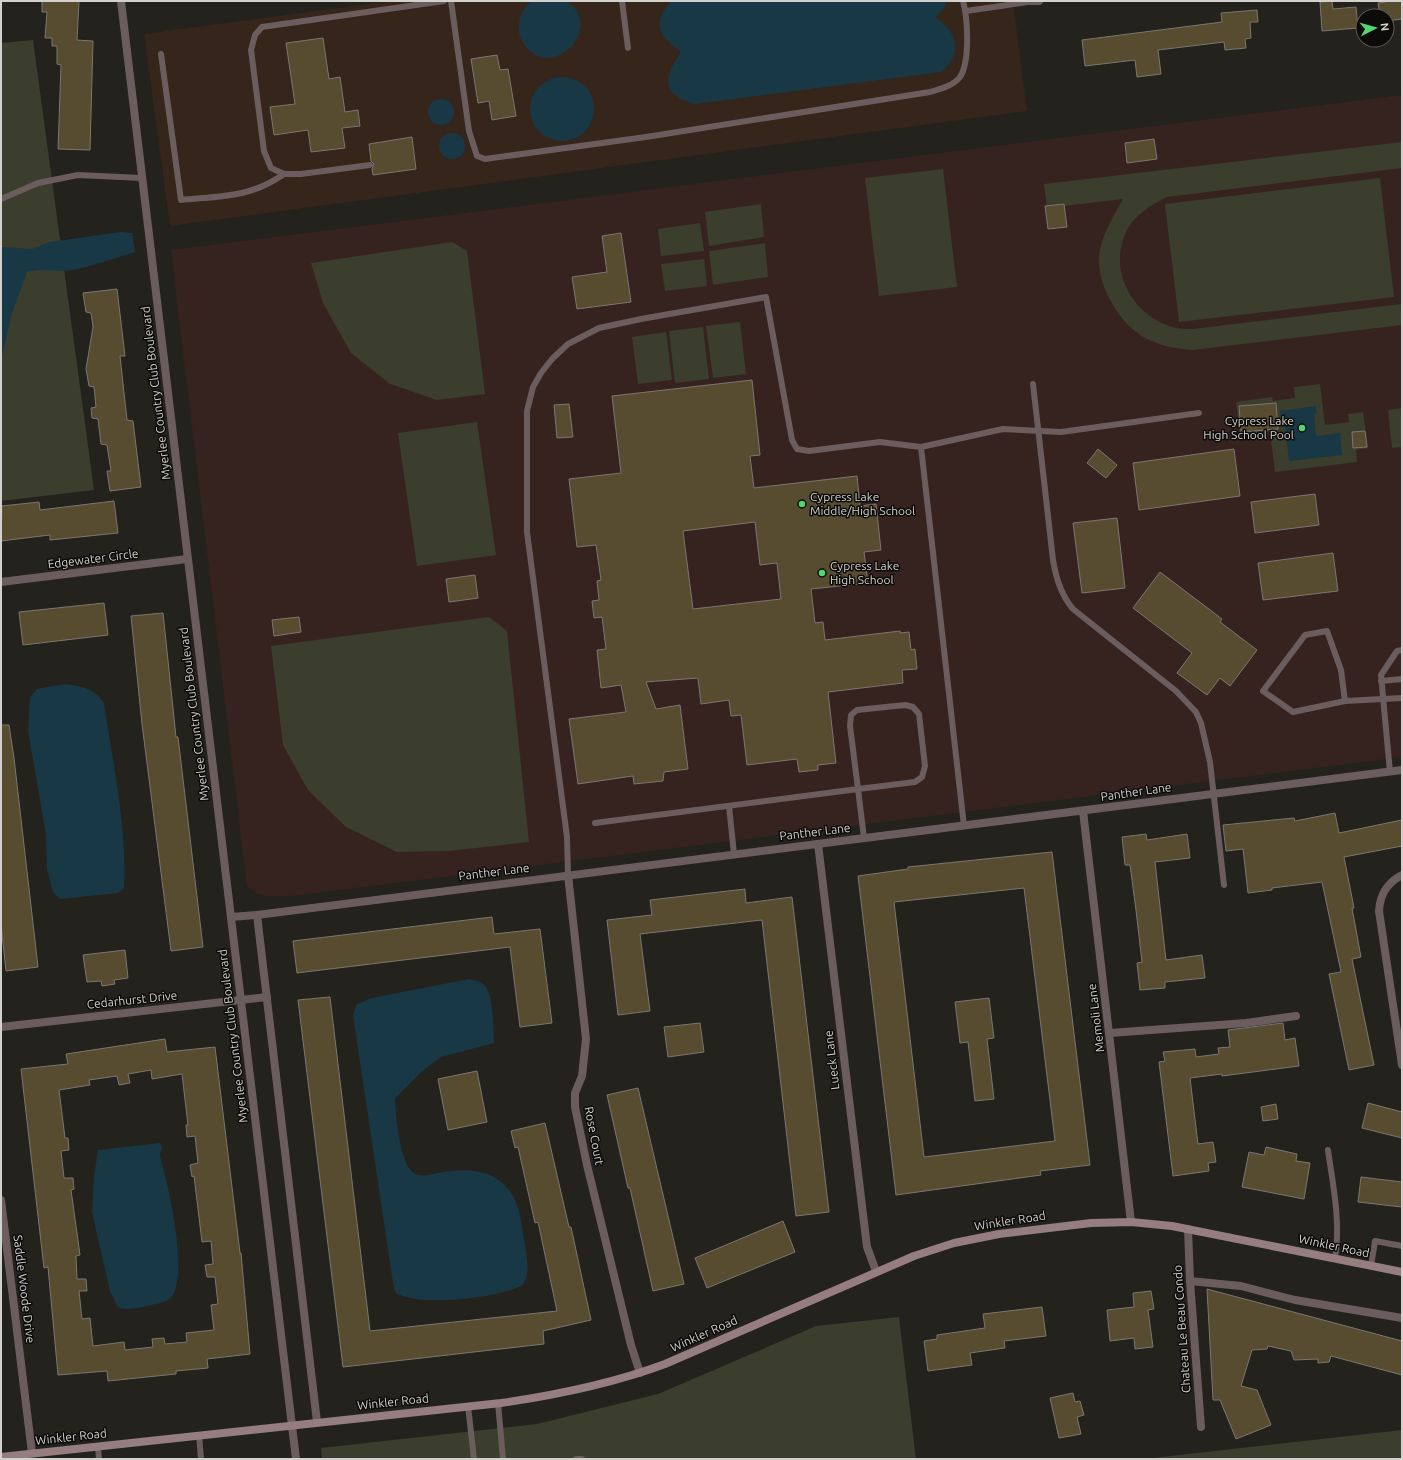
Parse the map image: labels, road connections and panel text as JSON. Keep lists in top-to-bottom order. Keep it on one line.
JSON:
{"streets":{"street":["Myerlee Country Club Boulevard","Edgewater Circle","Panther Lane","Cedarhurst Drive","Memoli Lane","Lueck Lane","Rose Court","Winkler Road","Saddle Woode Drive","Chateau Le Beau Condo"]},"crossings":[["Myerlee Country Club Boulevard","Edgewater Circle"],["Myerlee Country Club Boulevard","Panther Lane"],["Myerlee Country Club Boulevard","Cedarhurst Drive"],["Myerlee Country Club Boulevard","Winkler Road"],["Panther Lane","Memoli Lane"],["Panther Lane","Lueck Lane"],["Panther Lane","Rose Court"],["Memoli Lane","Winkler Road"],["Lueck Lane","Winkler Road"],["Rose Court","Winkler Road"],["Winkler Road","Saddle Woode Drive"],["Winkler Road","Chateau Le Beau Condo"]],"places":["Cypress Lake High School Pool","Cypress Lake Middle/High School","Cypress Lake High School"],"north":"right"}
